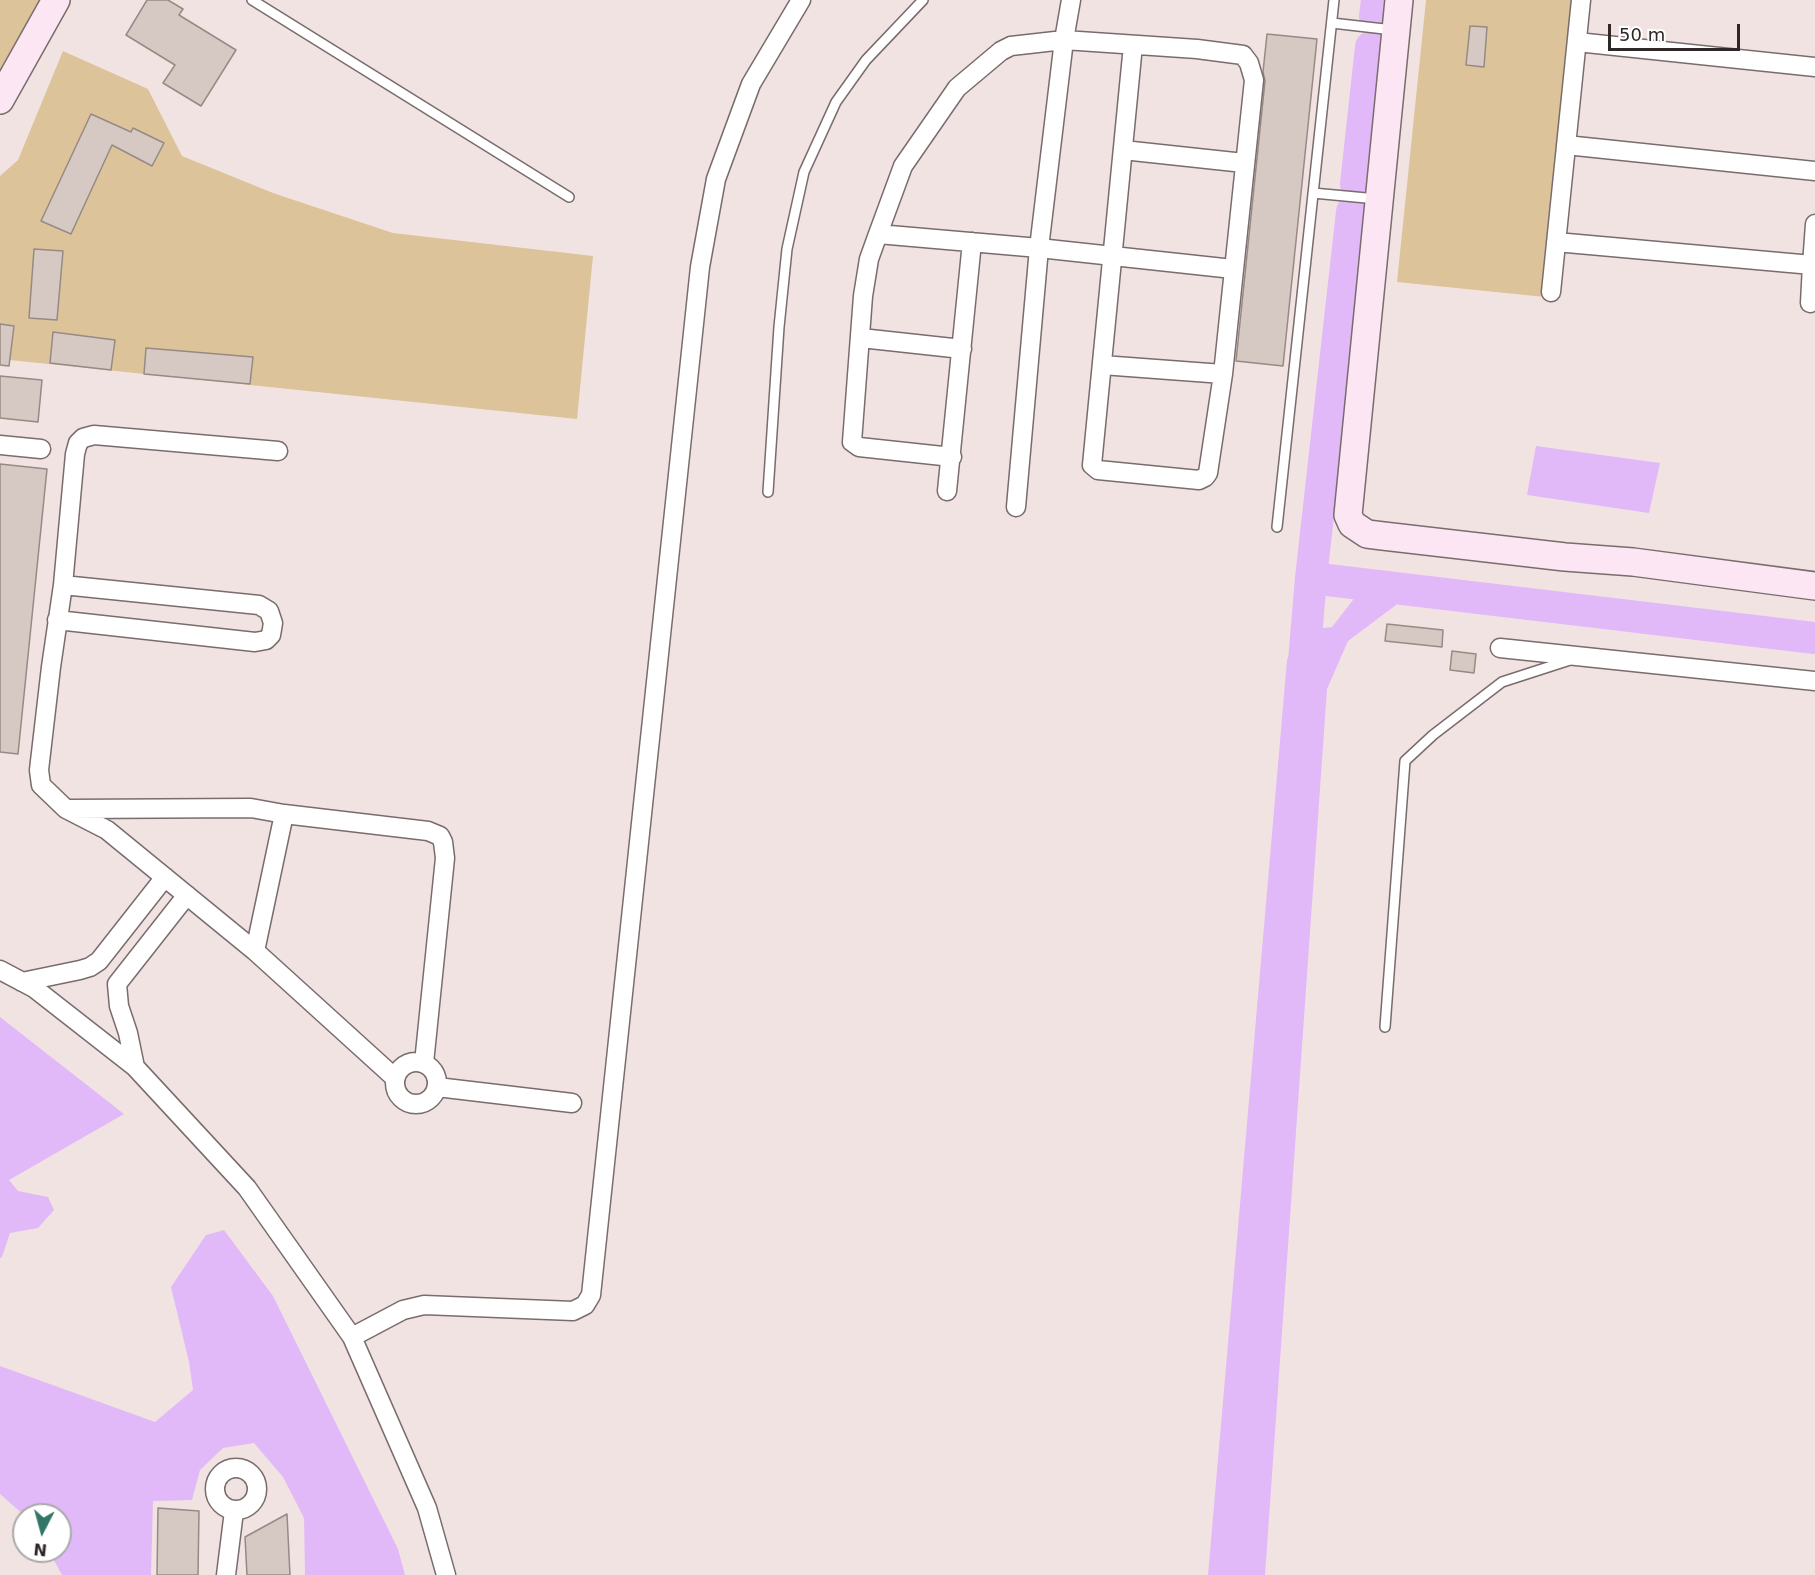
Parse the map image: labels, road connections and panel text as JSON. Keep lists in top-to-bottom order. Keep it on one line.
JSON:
{"scale_bar":"50 m","north":"bottom"}
